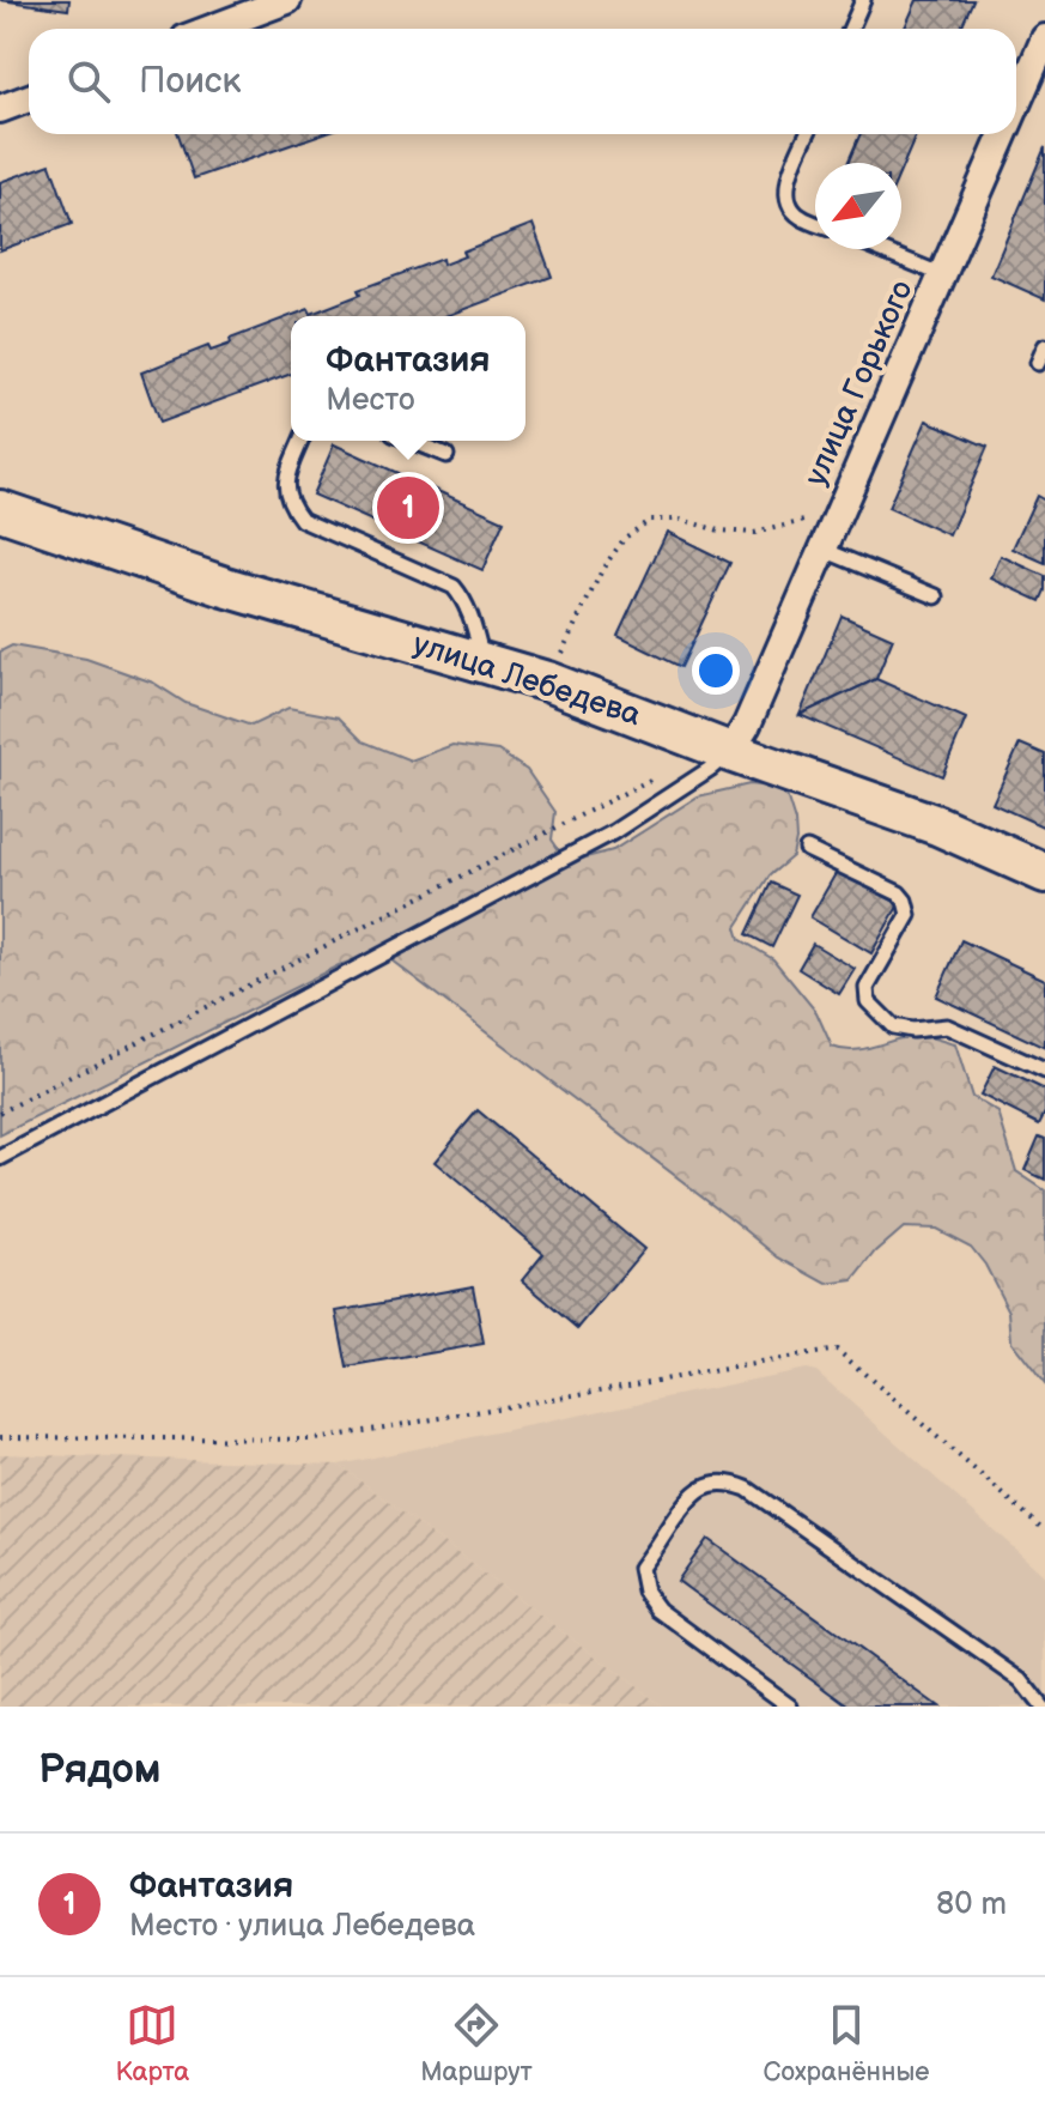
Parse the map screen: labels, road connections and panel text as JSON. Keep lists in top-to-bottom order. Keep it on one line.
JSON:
{"streets":{"street":["улица Горького","улица Лебедева"]},"crossings":[["улица Горького","улица Лебедева"]],"north":"bottom left","page":{"search":"Поиск","popup":["Фантазия","Место"],"pins":"1","heading":"Рядом","list":[{"mark":"1","name":"Фантазия","note":"Место · улица Лебедева","value":"80 m"}],"nav":["Карта","Маршрут","Сохранённые"]}}
